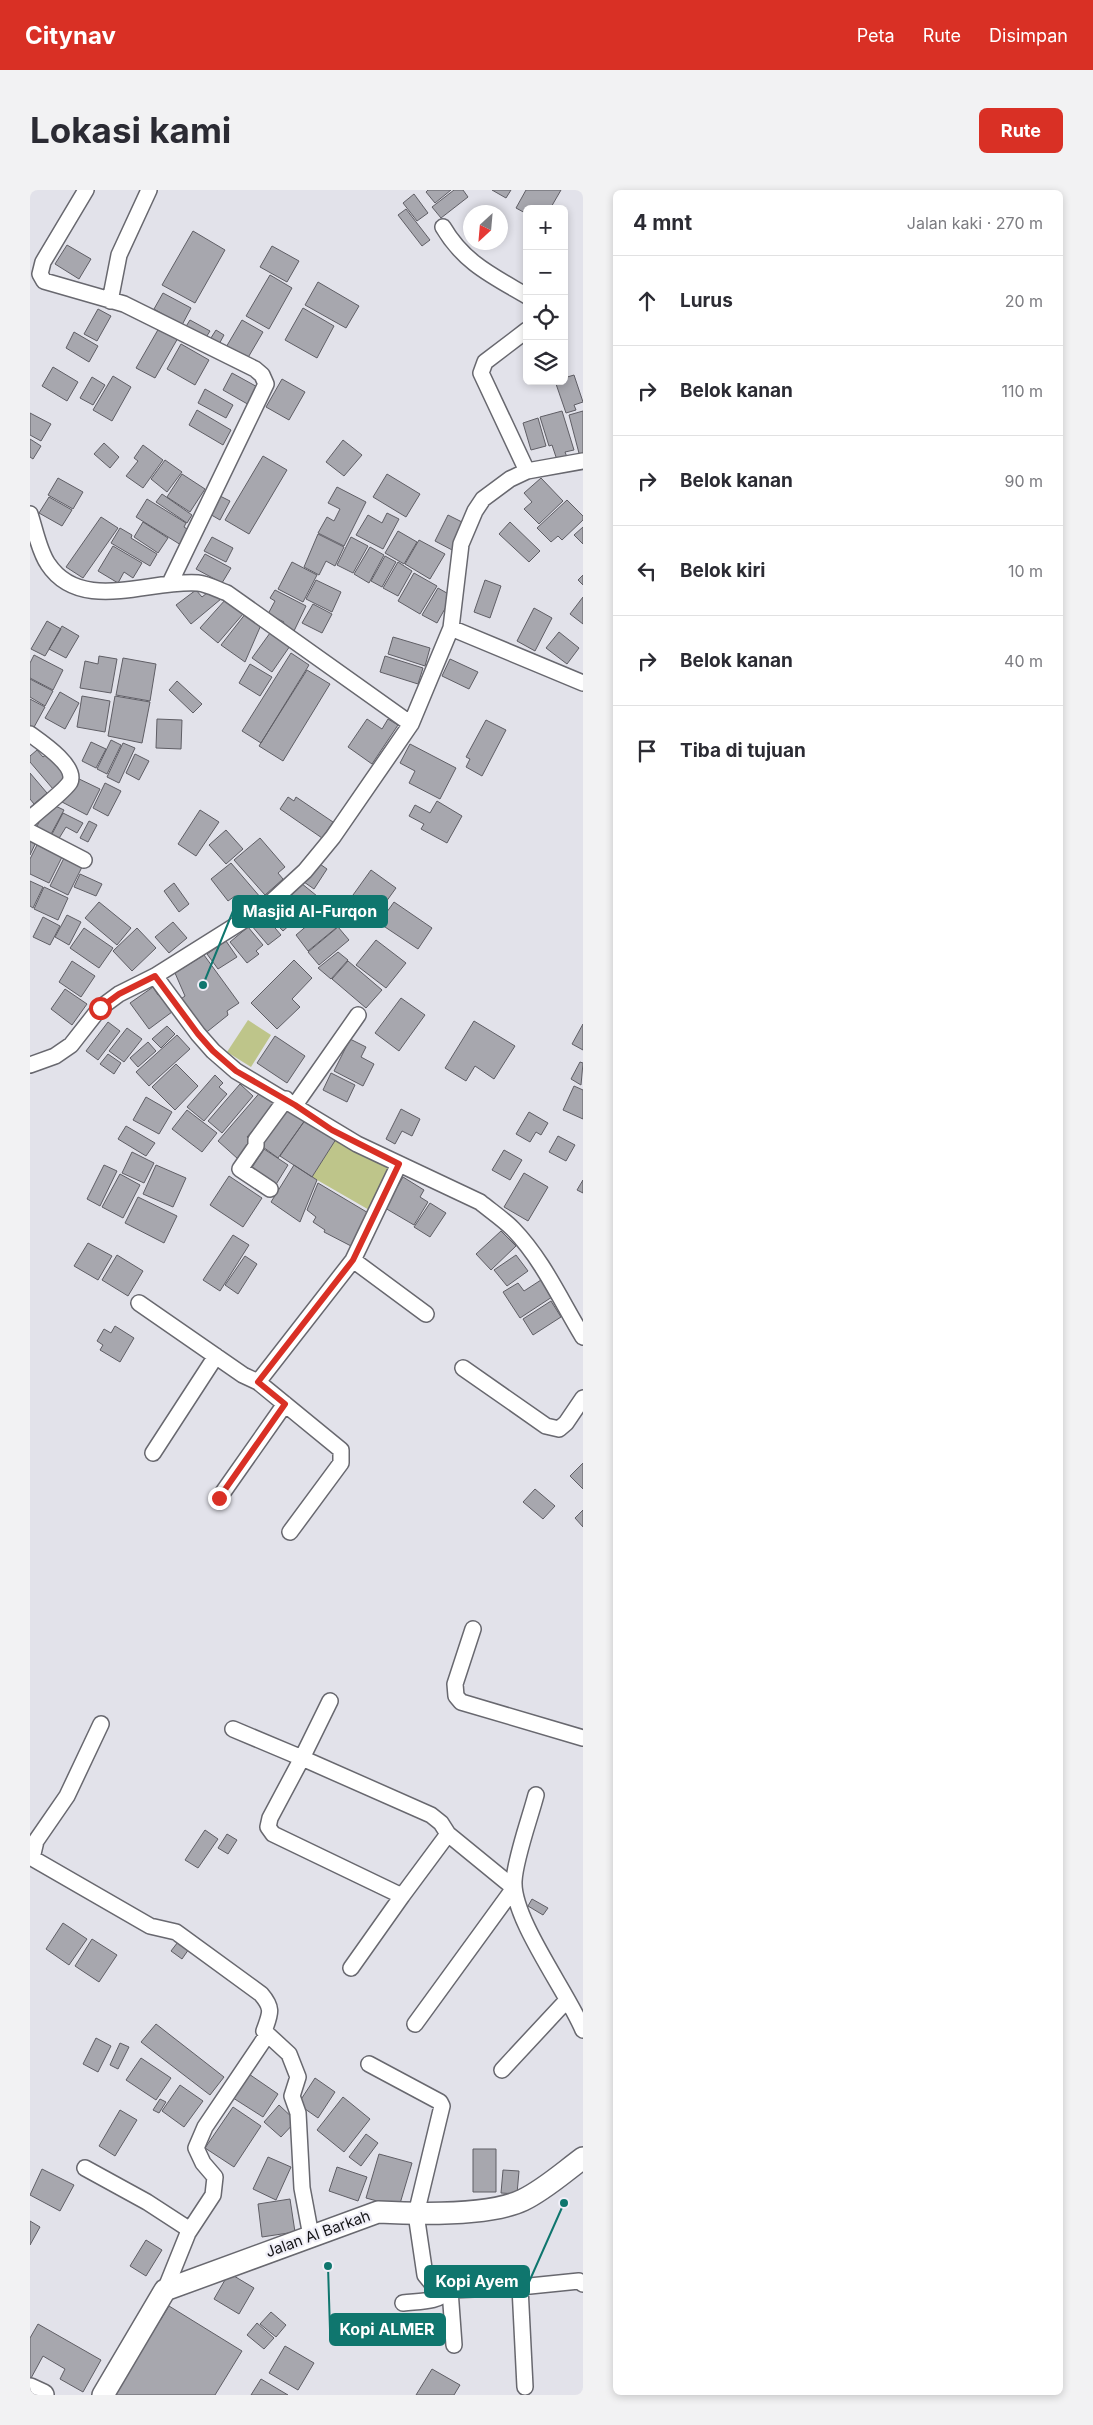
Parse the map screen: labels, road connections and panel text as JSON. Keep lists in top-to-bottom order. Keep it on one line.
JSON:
{"streets":{"street":["Jalan Al Barkah"]},"places":["Masjid Al-Furqon","Kopi Ayem","Kopi ALMER"],"north":"bottom left","page":{"header":"Citynav","nav":["Peta","Rute","Disimpan"],"buttons":"Rute","title":"Lokasi kami","heading":["4 mnt","Jalan kaki · 270 m"],"map_buttons":["+","−"],"list":[["Lurus","20 m"],["Belok kanan","110 m"],["Belok kanan","90 m"],["Belok kiri","10 m"],["Belok kanan","40 m"],"Tiba di tujuan"]}}
